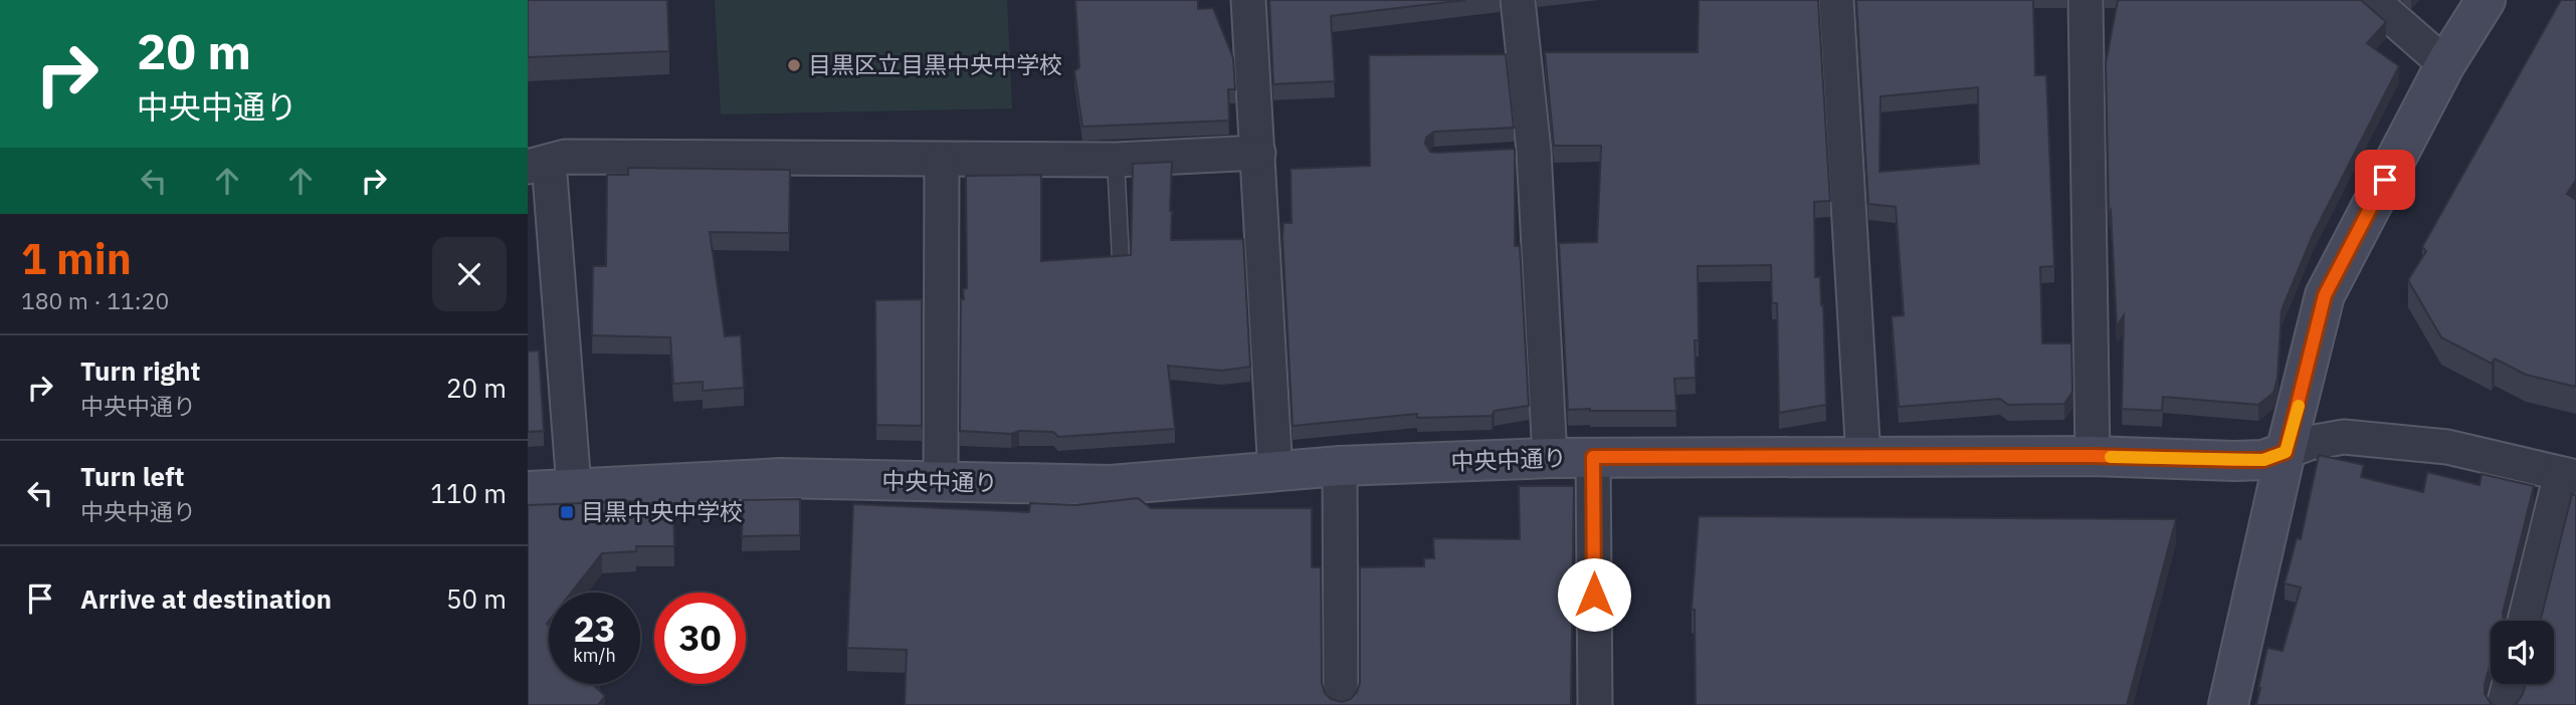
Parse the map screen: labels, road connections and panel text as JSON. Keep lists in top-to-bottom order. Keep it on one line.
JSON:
{"streets":{"street":["中央中通り"]},"places":{"other":["目黒区立目黒中央中学校"],"transit":["目黒中央中学校"]},"page":{"turn":["20 m","中央中通り"],"heading":["1 min","180 m · 11:20"],"list":[{"name":"Turn right","note":"中央中通り","value":"20 m"},{"name":"Turn left","note":"中央中通り","value":"110 m"},{"name":"Arrive at destination","value":"50 m"}],"speed":"23 km/h","limit":"30"}}
